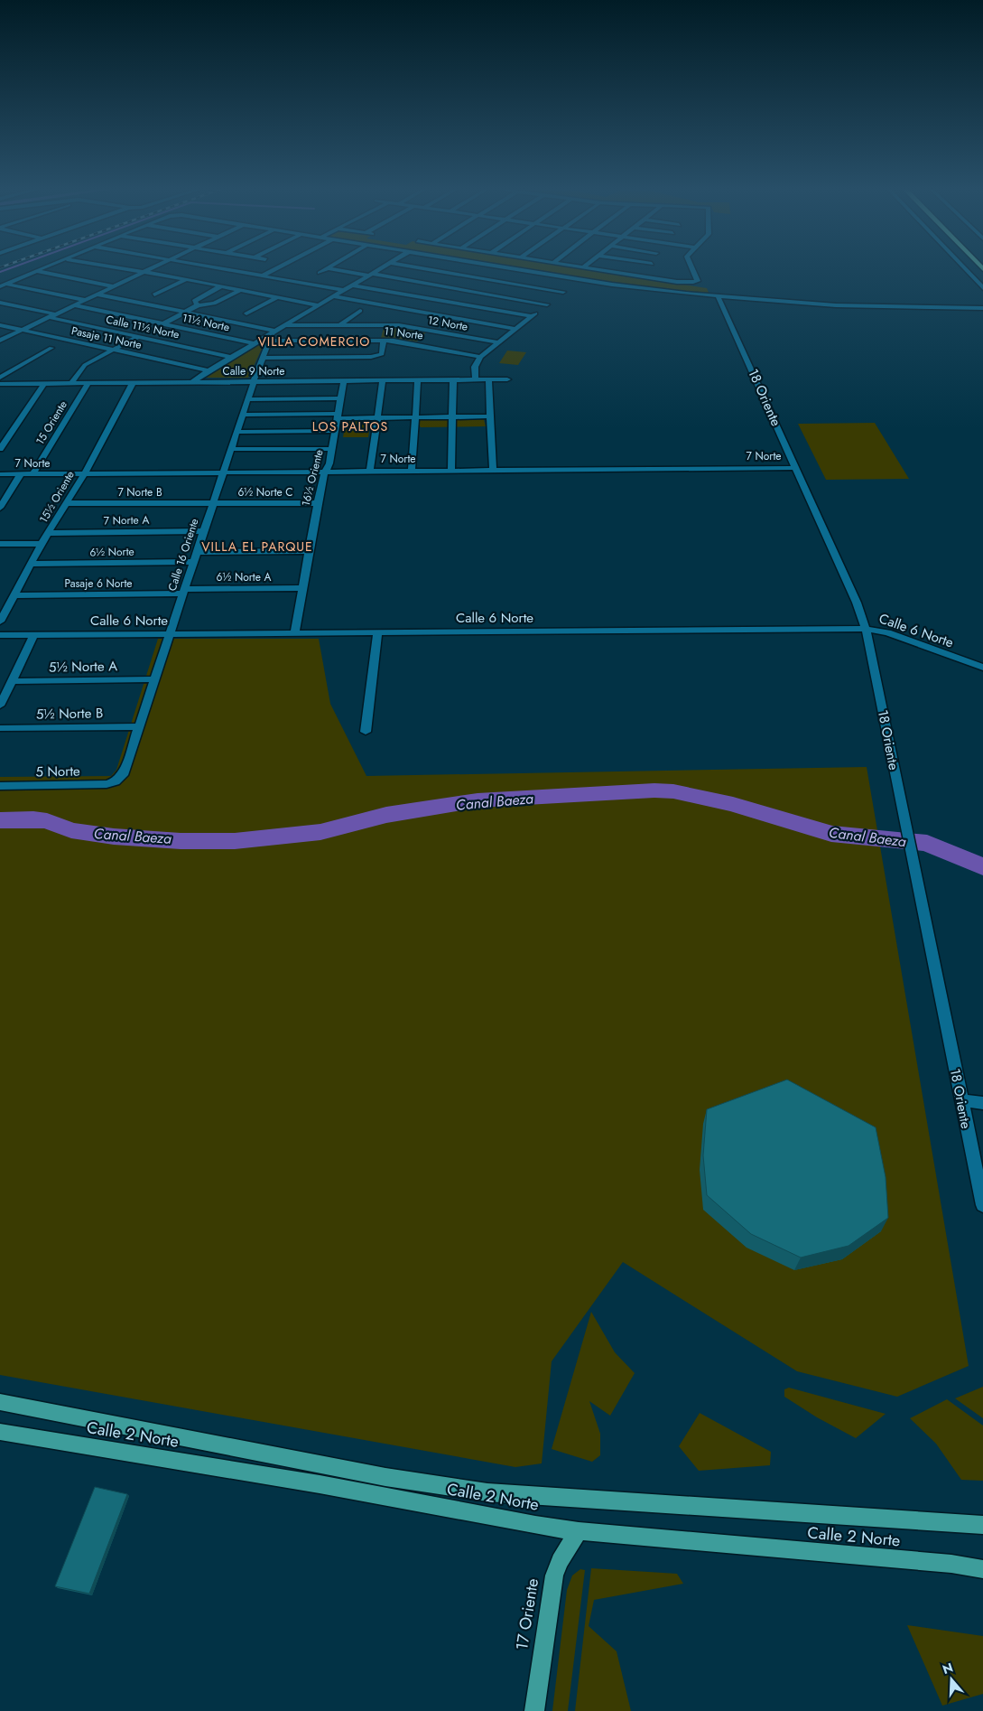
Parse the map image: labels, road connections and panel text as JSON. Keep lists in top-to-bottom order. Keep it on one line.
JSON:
{"streets":{"main road":["Calle 2 Norte","17 Oriente"],"street":["11½ Norte","12 Norte","Calle 11½ Norte","11 Norte","Pasaje 11 Norte","Calle 9 Norte","18 Oriente","15 Oriente","7 Norte","16½ Oriente","7 Norte B","6½ Norte C","15½ Oriente","7 Norte A","6½ Norte","Calle 16 Oriente","6½ Norte A","Pasaje 6 Norte","Calle 6 Norte","5½ Norte A","5½ Norte B","5 Norte"]},"crossings":[["11 Norte","Calle 16 Oriente"],["Calle 9 Norte","15 Oriente"],["Calle 9 Norte","16½ Oriente"],["Calle 9 Norte","15½ Oriente"],["Calle 9 Norte","Calle 16 Oriente"],["18 Oriente","7 Norte"],["18 Oriente","Calle 6 Norte"],["15 Oriente","7 Norte"],["7 Norte","16½ Oriente"],["7 Norte","15½ Oriente"],["7 Norte","Calle 16 Oriente"],["16½ Oriente","6½ Norte C"],["16½ Oriente","6½ Norte A"],["16½ Oriente","Calle 6 Norte"],["7 Norte B","6½ Norte C"],["7 Norte B","15½ Oriente"],["7 Norte B","Calle 16 Oriente"],["6½ Norte C","Calle 16 Oriente"],["15½ Oriente","7 Norte A"],["15½ Oriente","6½ Norte"],["15½ Oriente","Pasaje 6 Norte"],["7 Norte A","Calle 16 Oriente"],["6½ Norte","Calle 16 Oriente"],["Calle 16 Oriente","6½ Norte A"],["Calle 16 Oriente","Pasaje 6 Norte"],["Calle 16 Oriente","Calle 6 Norte"],["Calle 16 Oriente","5½ Norte A"],["Calle 16 Oriente","5½ Norte B"],["Calle 16 Oriente","5 Norte"],["6½ Norte A","Pasaje 6 Norte"],["Calle 2 Norte","17 Oriente"]],"districts":["VILLA COMERCIO","LOS PALTOS","VILLA EL PARQUE"],"water":["Canal Baeza"],"north":"top"}
